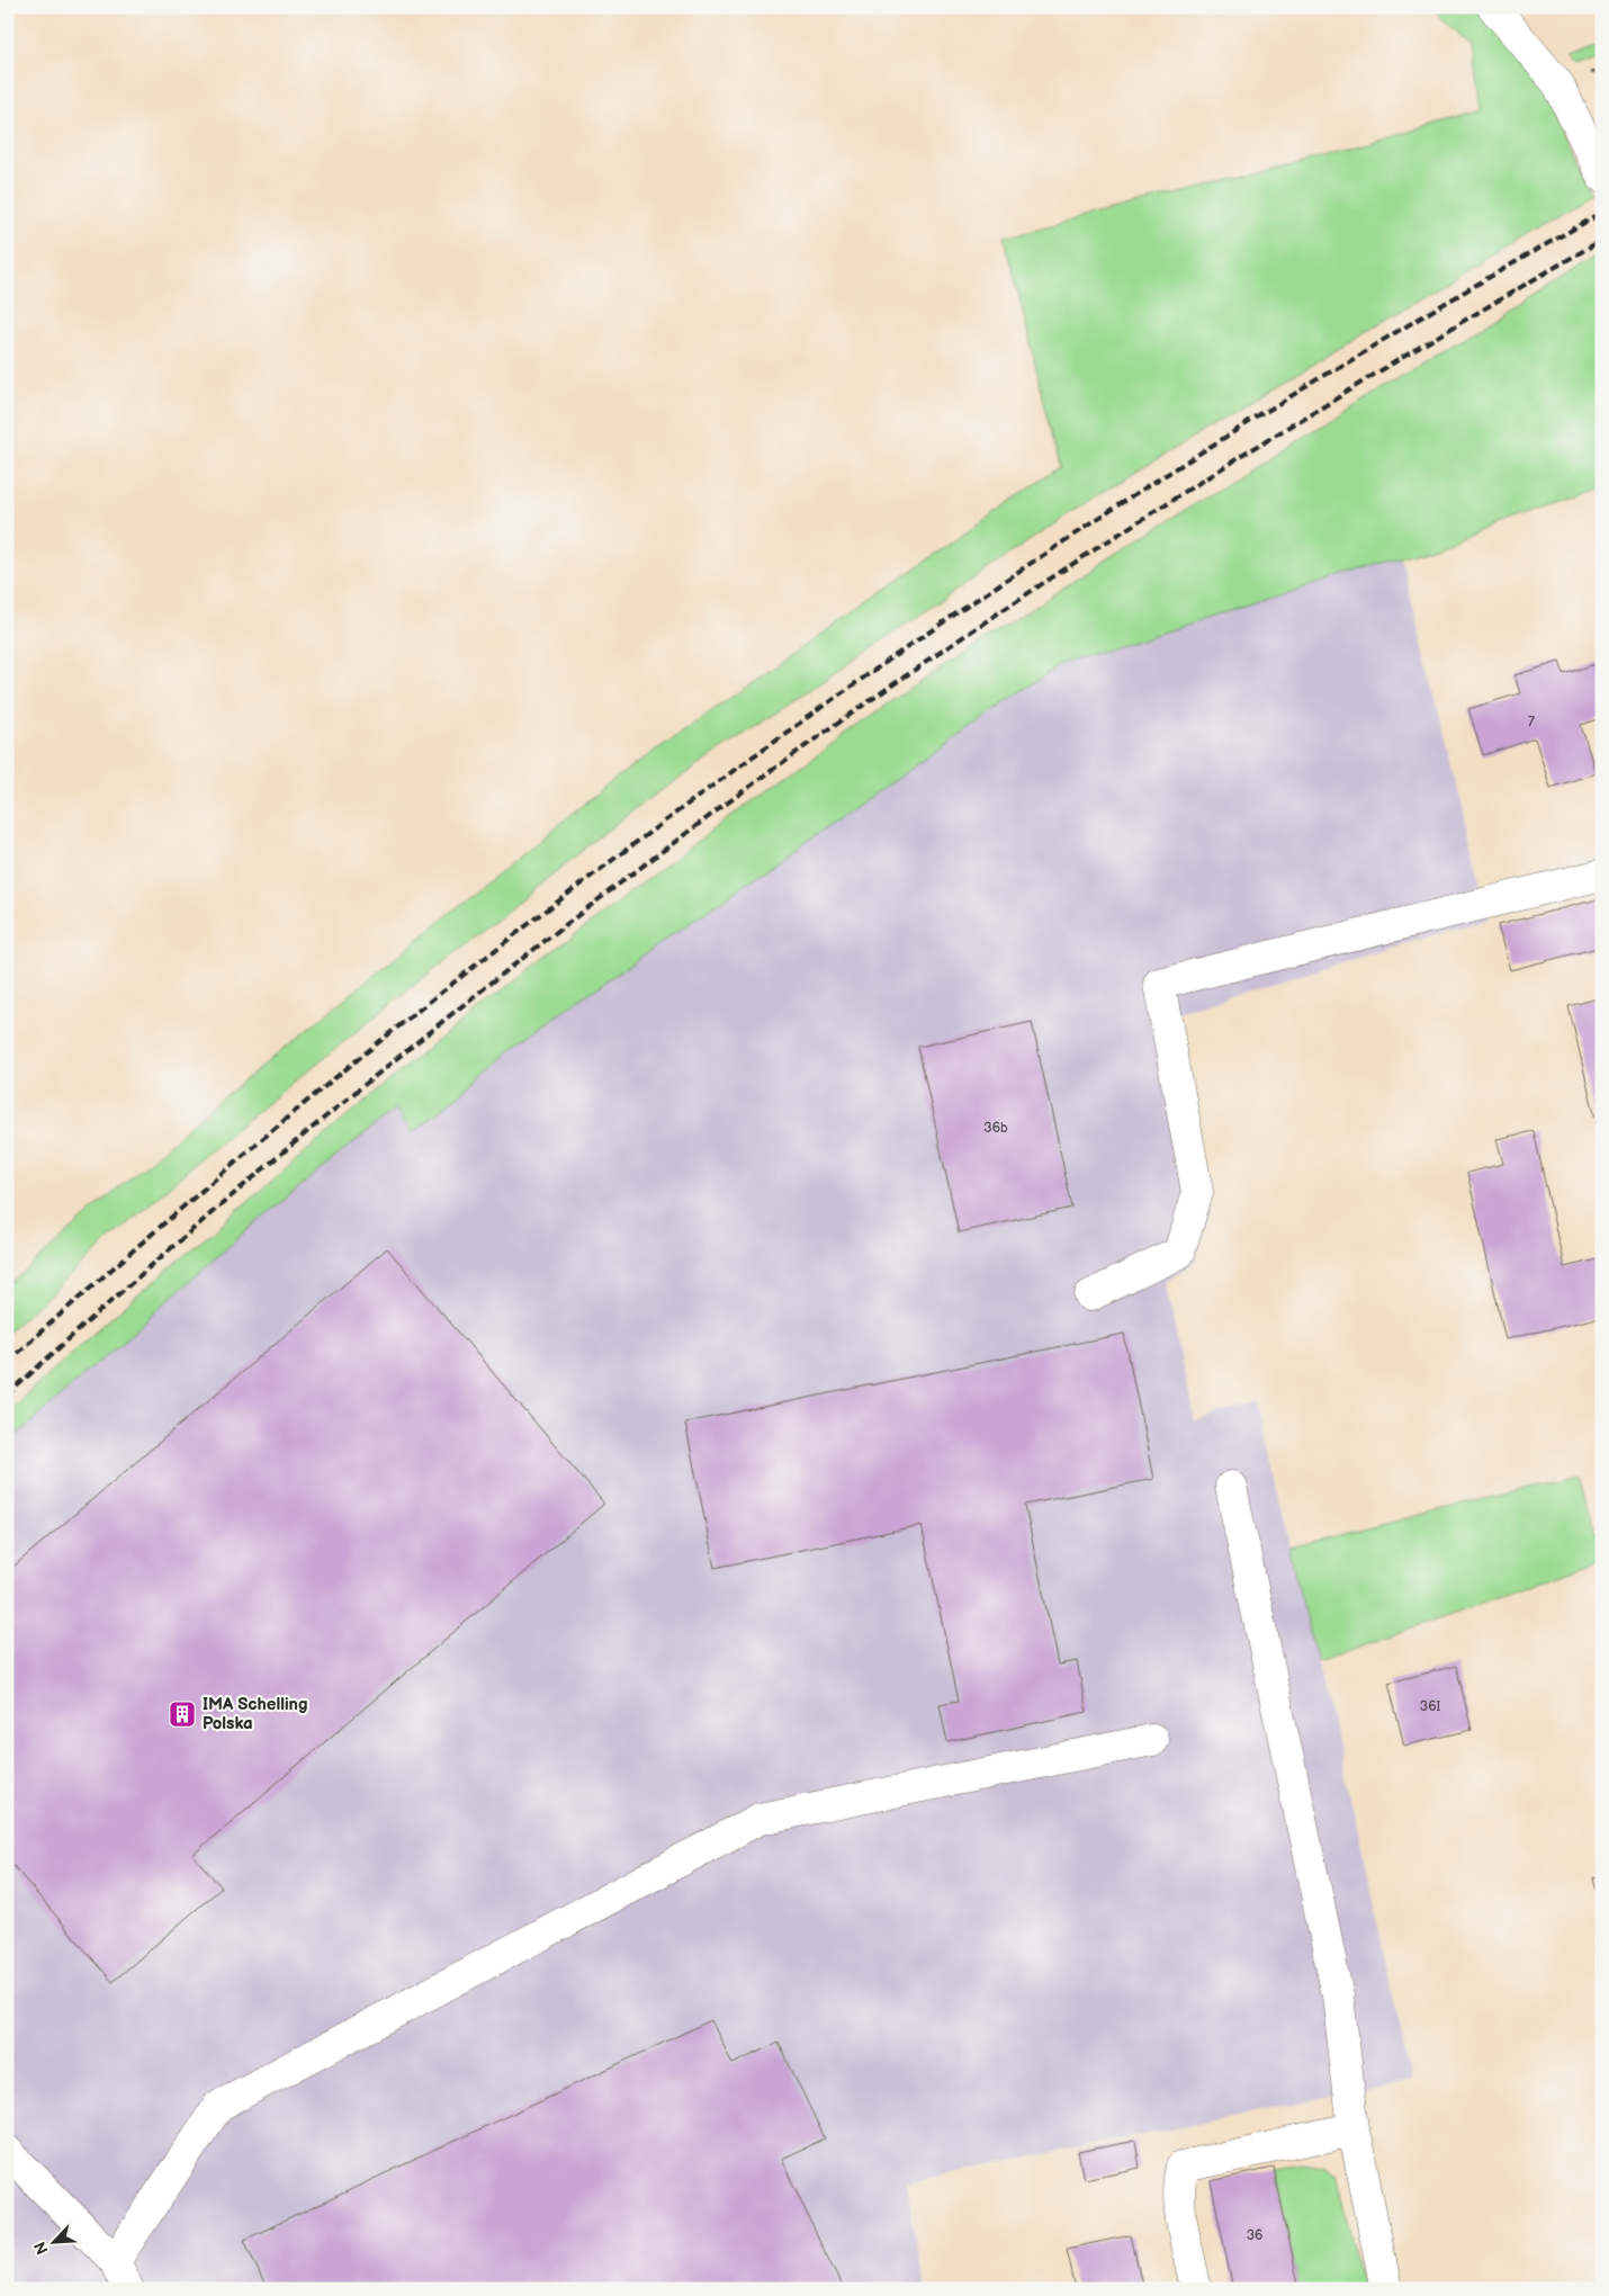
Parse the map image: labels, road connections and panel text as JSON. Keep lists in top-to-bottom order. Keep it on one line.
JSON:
{"places":{"building":["IMA Schelling Polska"]},"house_numbers":["7","36b","36I","36"],"north":"bottom left"}
